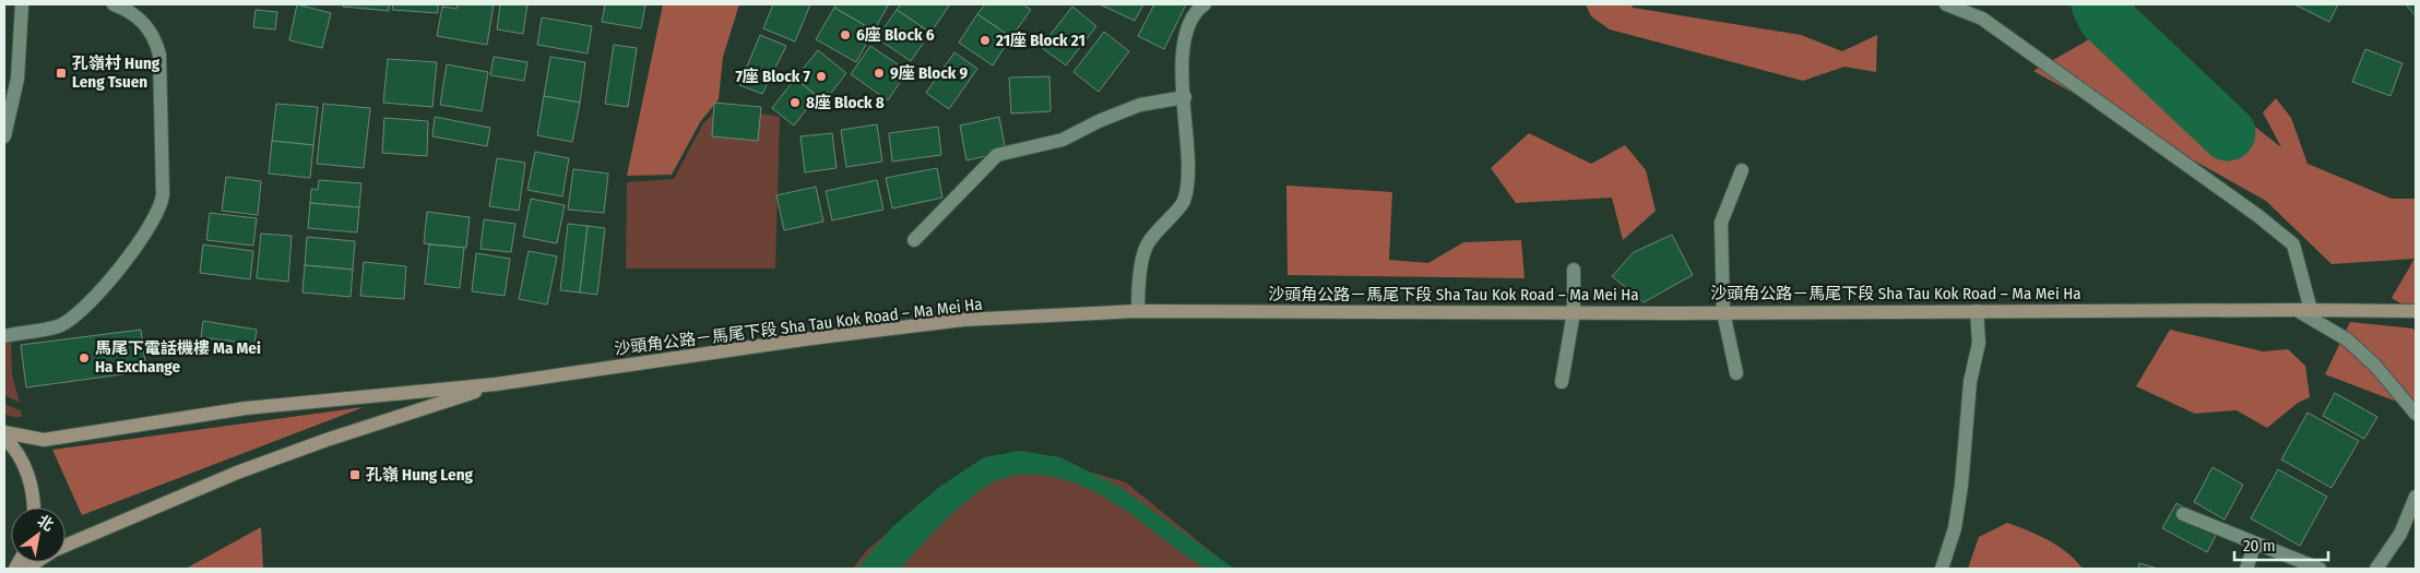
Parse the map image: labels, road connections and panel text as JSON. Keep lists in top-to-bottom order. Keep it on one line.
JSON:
{"streets":{"main road":["沙頭角公路－馬尾下段 Sha Tau Kok Road – Ma Mei Ha"]},"places":{"other":["6座 Block 6","21座 Block 21","9座 Block 9","7座 Block 7","8座 Block 8","馬尾下電話機樓 Ma Mei Ha Exchange"],"transit":["孔嶺村 Hung Leng Tsuen","孔嶺 Hung Leng"]},"scale_bar":"20 m","north":"top right"}
